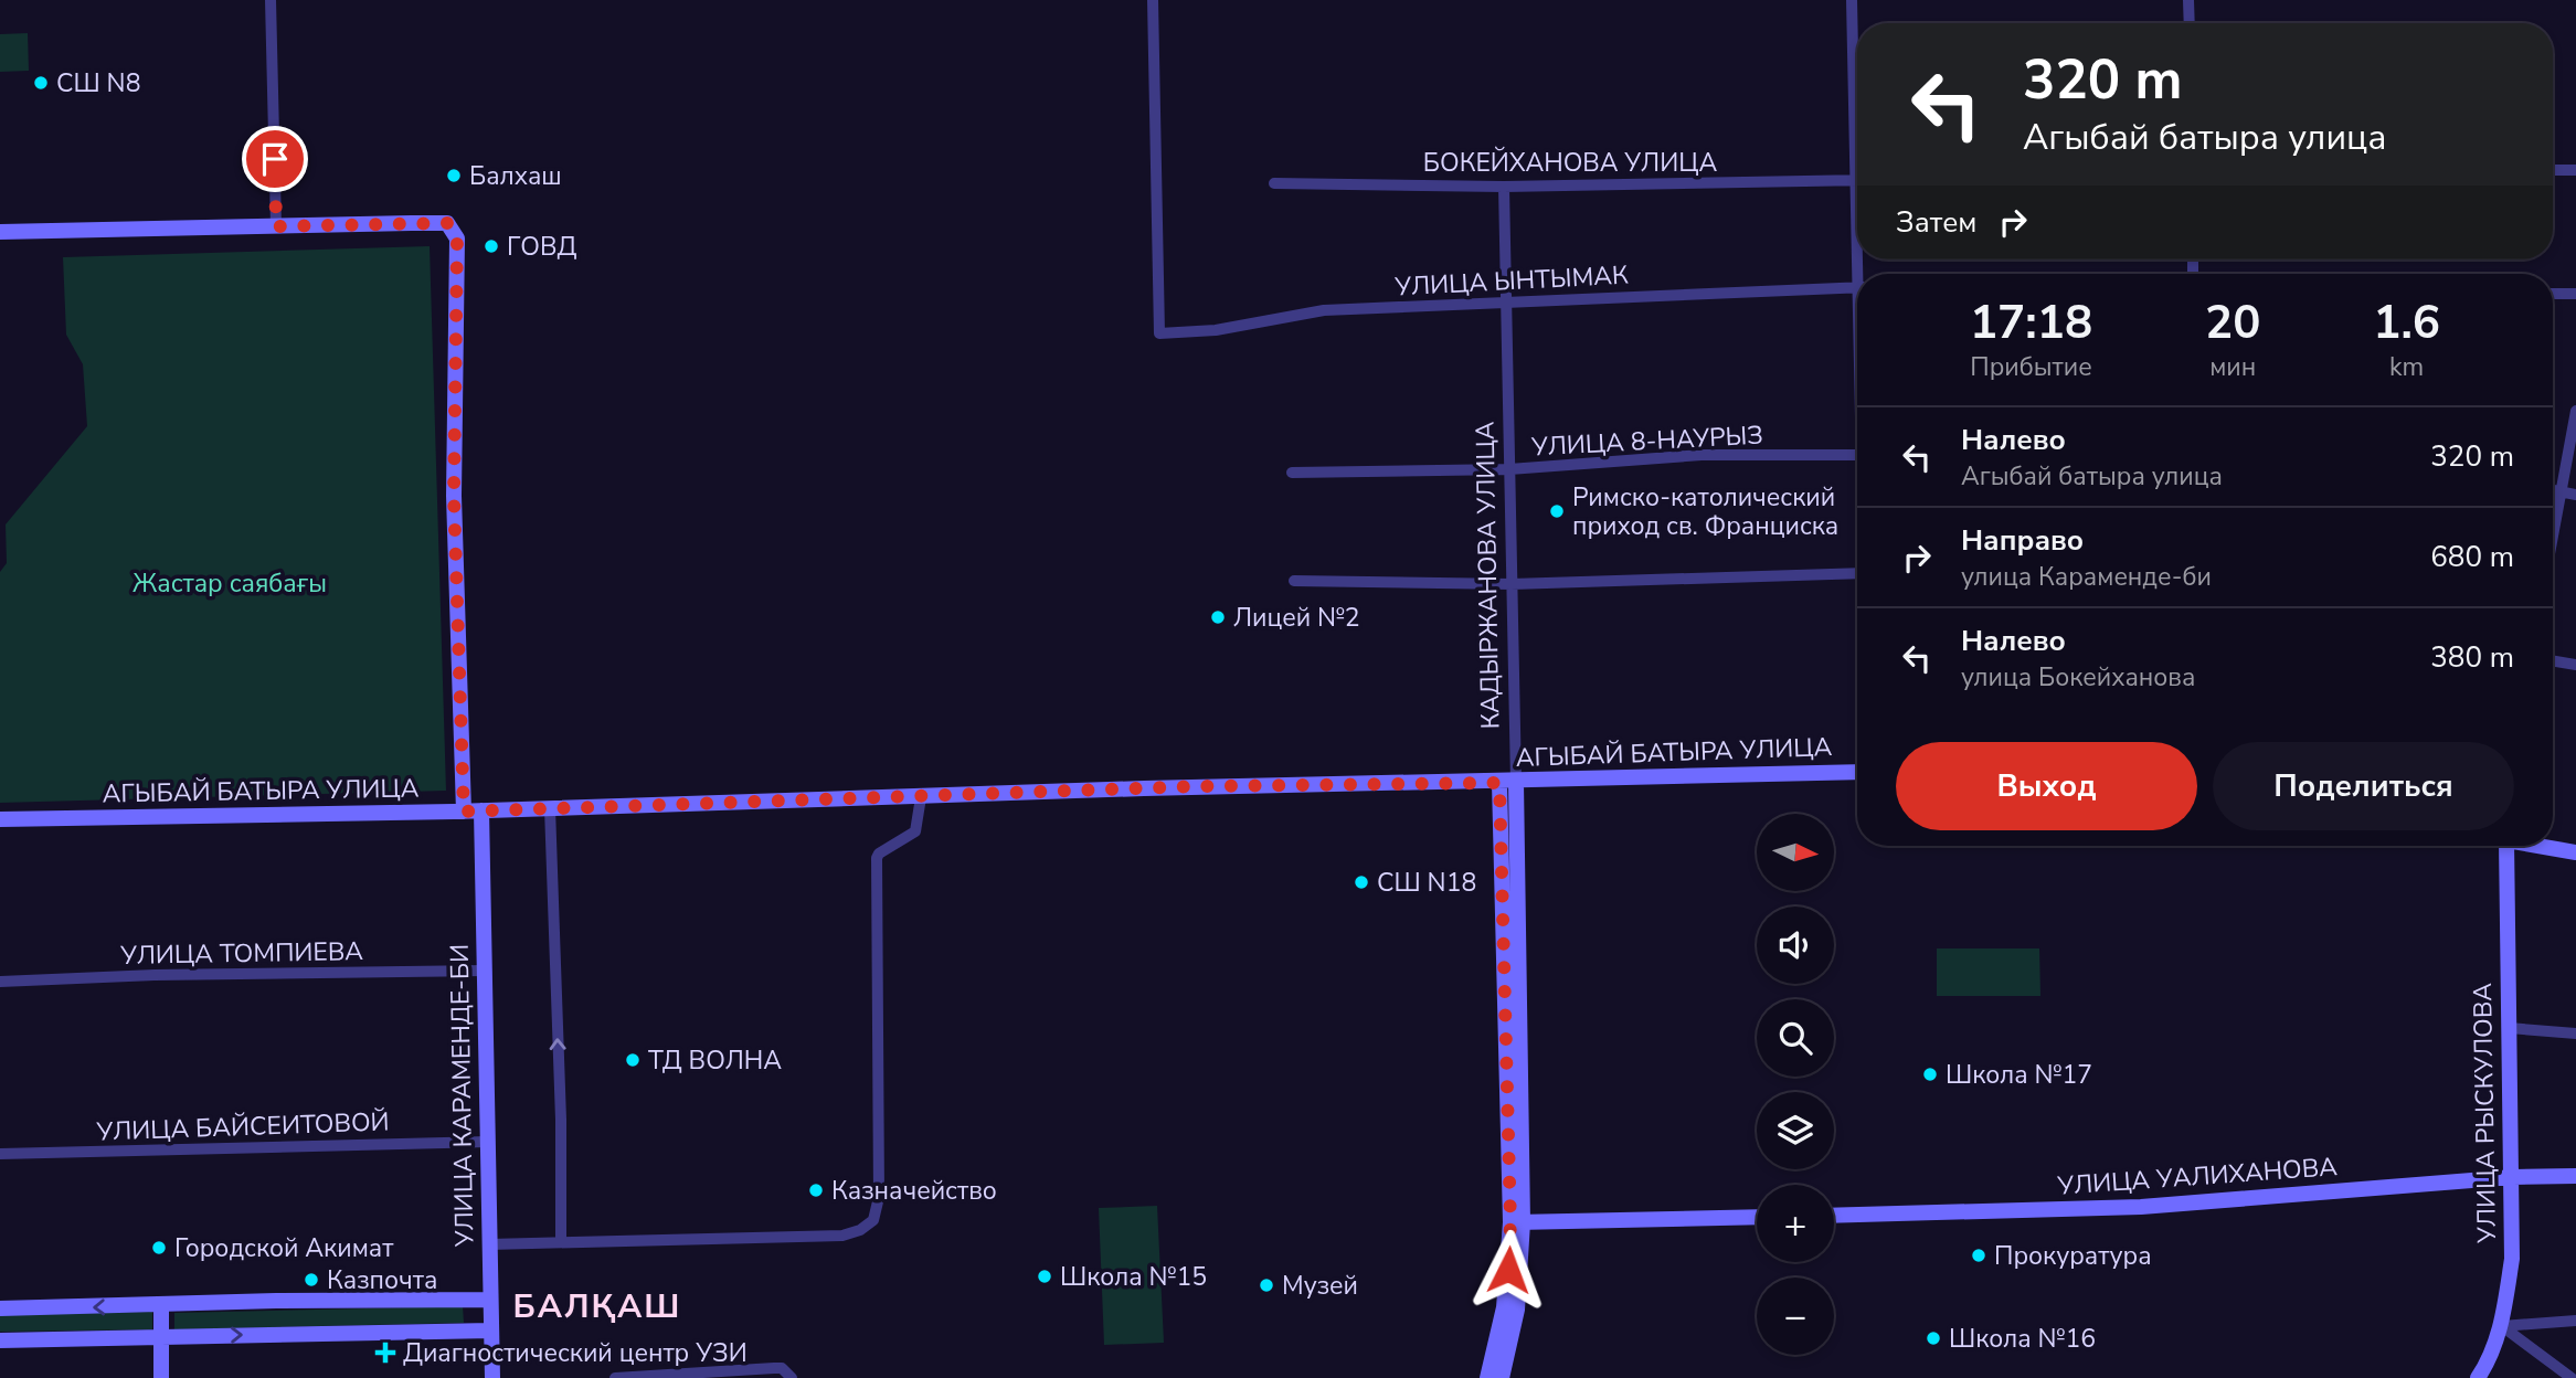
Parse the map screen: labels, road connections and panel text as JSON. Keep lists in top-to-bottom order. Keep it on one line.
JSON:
{"streets":{"main road":["КАДЫРЖАНОВА УЛИЦА","АГЫБАЙ БАТЫРА УЛИЦА","УЛИЦА КАРАМЕНДЕ-БИ","УЛИЦА РЫСКУЛОВА","УЛИЦА УАЛИХАНОВА"],"street":["БОКЕЙХАНОВА УЛИЦА","УЛИЦА ЫНТЫМАК","УЛИЦА 8-НАУРЫЗ","УЛИЦА ТОМПИЕВА","УЛИЦА БАЙСЕИТОВОЙ"]},"crossings":[["БОКЕЙХАНОВА УЛИЦА","КАДЫРЖАНОВА УЛИЦА"],["УЛИЦА ЫНТЫМАК","КАДЫРЖАНОВА УЛИЦА"],["УЛИЦА 8-НАУРЫЗ","КАДЫРЖАНОВА УЛИЦА"],["КАДЫРЖАНОВА УЛИЦА","АГЫБАЙ БАТЫРА УЛИЦА"],["АГЫБАЙ БАТЫРА УЛИЦА","УЛИЦА КАРАМЕНДЕ-БИ"],["УЛИЦА ТОМПИЕВА","УЛИЦА КАРАМЕНДЕ-БИ"],["УЛИЦА КАРАМЕНДЕ-БИ","УЛИЦА БАЙСЕИТОВОЙ"],["УЛИЦА РЫСКУЛОВА","УЛИЦА УАЛИХАНОВА"]],"districts":["БАЛҚАШ"],"parks":["Жастар саябағы"],"places":{"other":["СШ N8","Балхаш","ГОВД","Римско-католический приход св. Франциска","Лицей №2","СШ N18","ТД ВОЛНА","Школа №17","Казначейство","Городской Акимат","Прокуратура","Школа №15","Казпочта","Музей","Школа №16"],"health":["Диагностический центр УЗИ"]},"north":"right","page":{"turn":["320 m","Агыбай батыра улица"],"then":"Затем","eta":["17:18","Прибытие","20","мин","1.6","km"],"list":[{"name":"Налево","note":"Агыбай батыра улица","value":"320 m"},{"name":"Направо","note":"улица Караменде-би","value":"680 m"},{"name":"Налево","note":"улица Бокейханова","value":"380 m"}],"buttons":["Выход","Поделиться"],"map_buttons":["+","−"]}}
